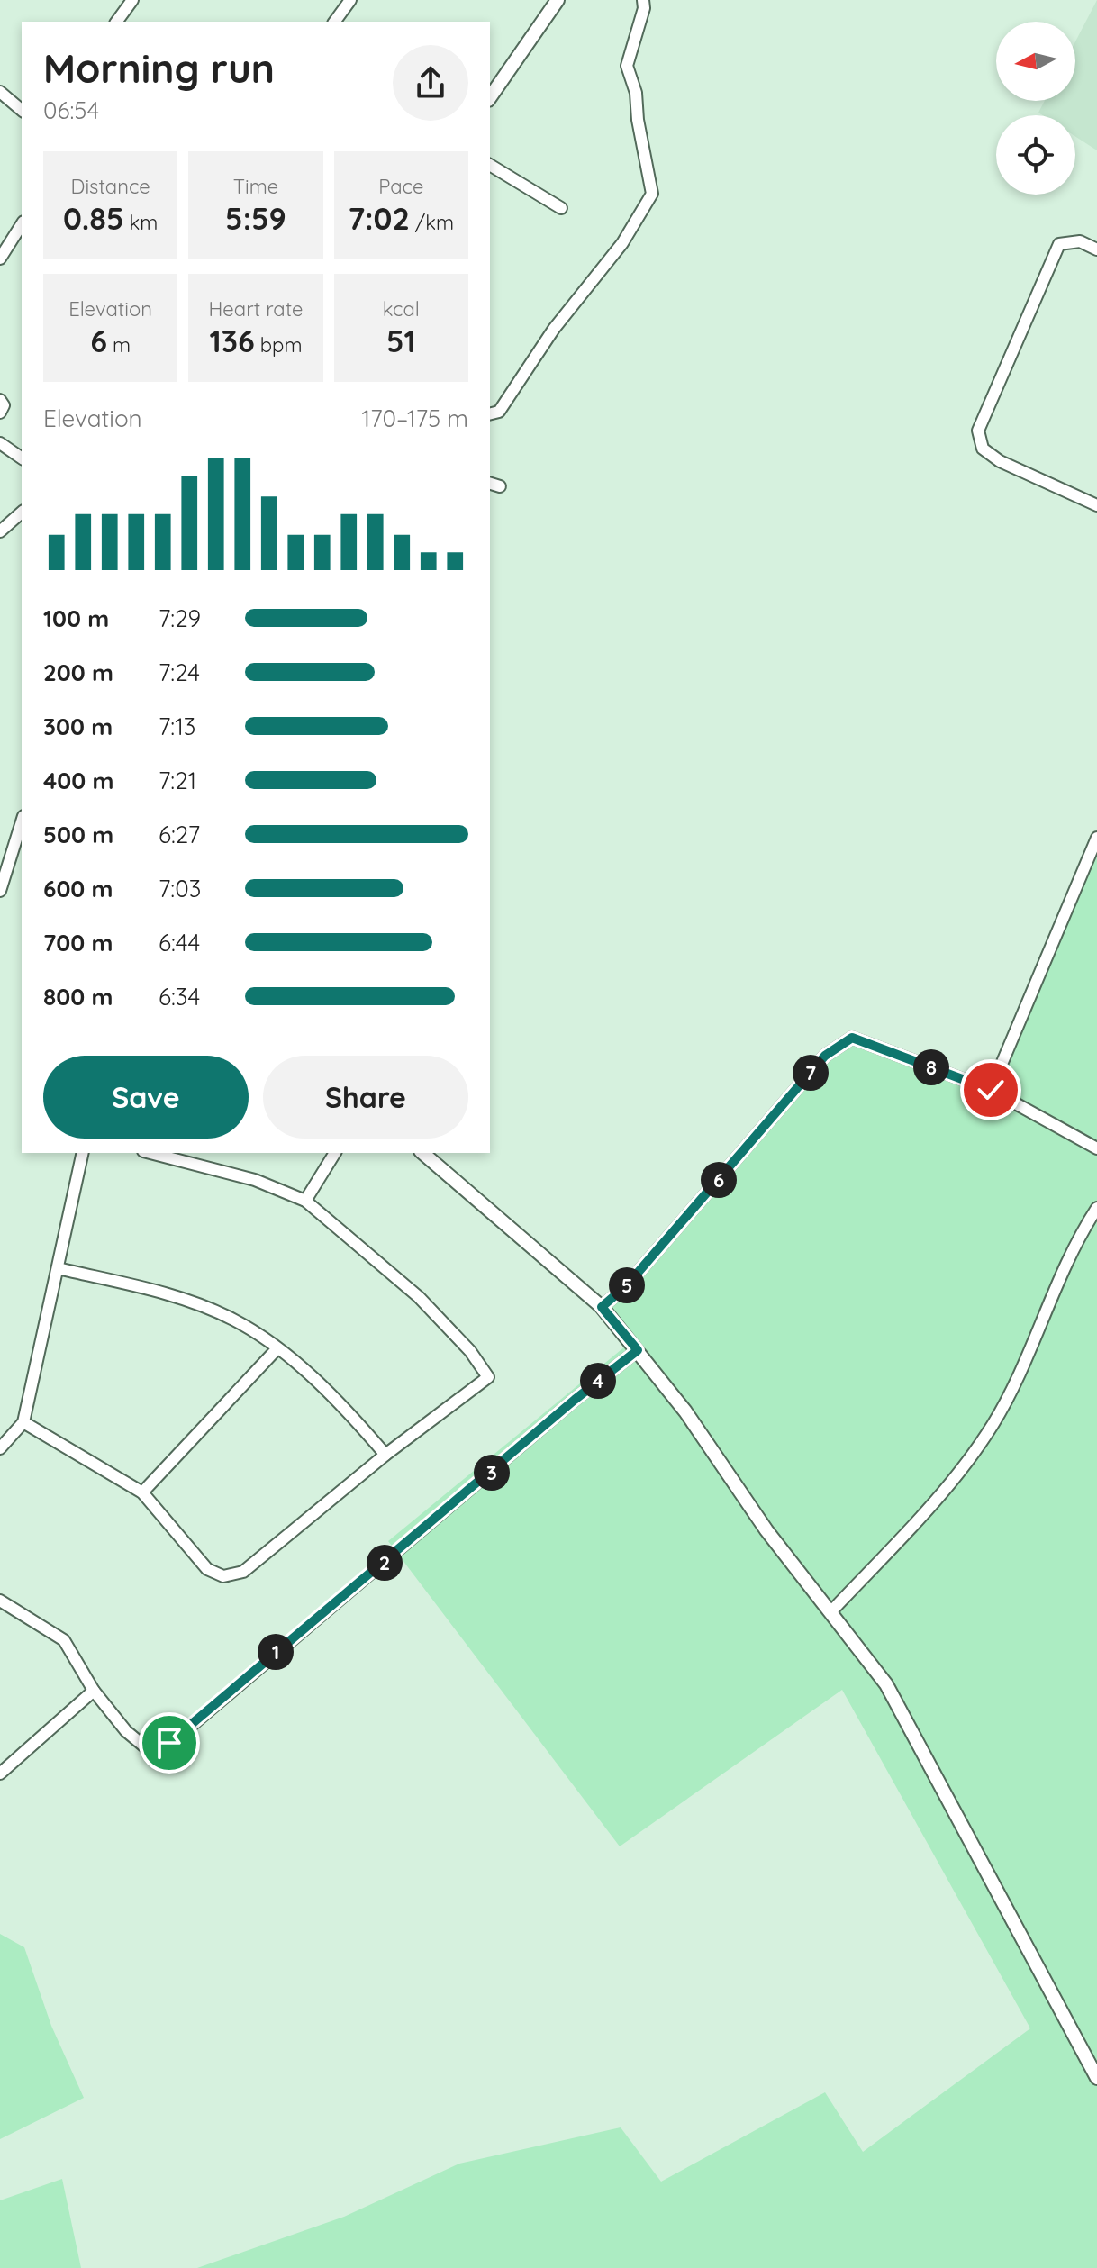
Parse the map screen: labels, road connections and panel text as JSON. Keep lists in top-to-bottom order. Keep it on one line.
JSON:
{"north":"left","page":{"heading":["Morning run","06:54"],"stats":[["Distance","0.85 km"],["Time","5:59"],["Pace","7:02 /km"],["Elevation","6 m"],["Heart rate","136 bpm"],["kcal","51"]],"chart":["Elevation","170–175 m"],"list":[{"name":"100 m","note":"7:29"},{"name":"200 m","note":"7:24"},{"name":"300 m","note":"7:13"},{"name":"400 m","note":"7:21"},{"name":"500 m","note":"6:27"},{"name":"600 m","note":"7:03"},{"name":"700 m","note":"6:44"},{"name":"800 m","note":"6:34"}],"buttons":["Save","Share"],"pins":["8","7","6","5","4","3","2","1"]}}
